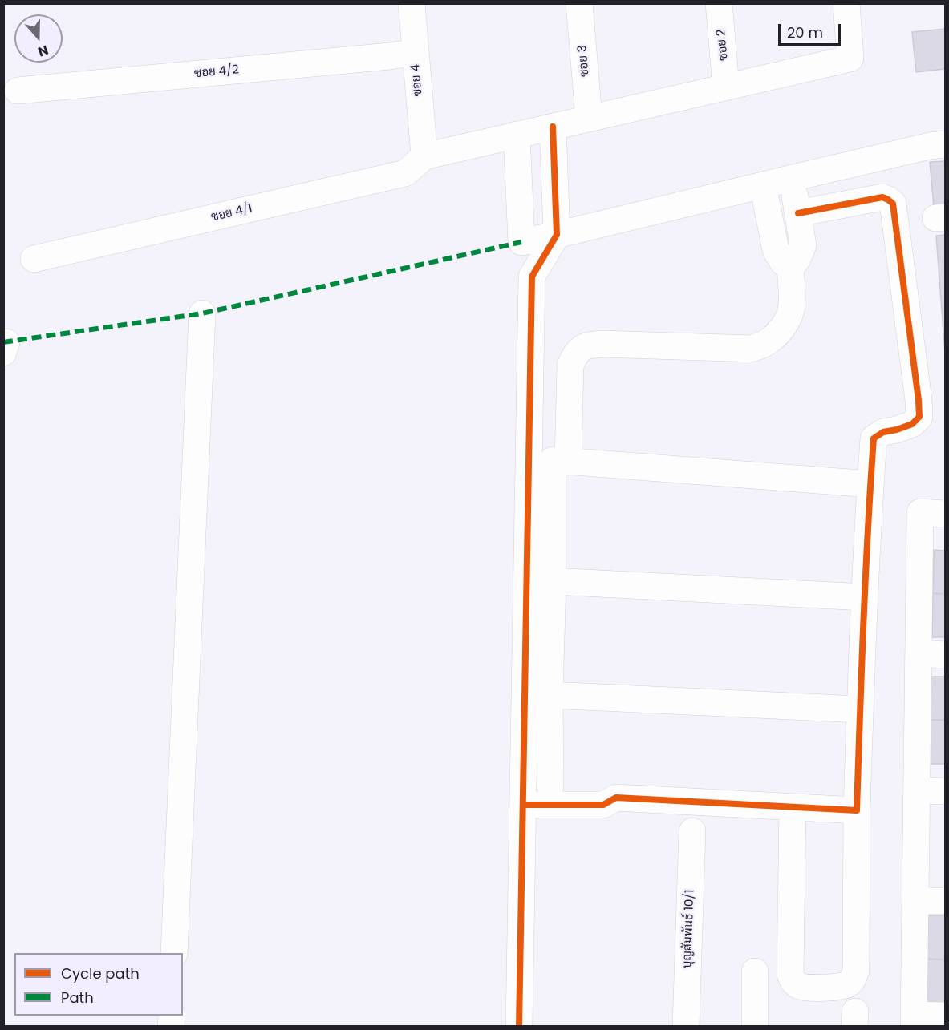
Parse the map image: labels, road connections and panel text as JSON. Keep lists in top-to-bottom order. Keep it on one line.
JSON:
{"streets":{"street":["ซอย 2","ซอย 3","ซอย 4/2","ซอย 4","ซอย 4/1","บุญสัมพันธ์ 10/1"]},"crossings":[["ซอย 4/2","ซอย 4"],["ซอย 4","ซอย 4/1"]],"legend":["Cycle path","Path"],"scale_bar":"20 m","north":"bottom"}
